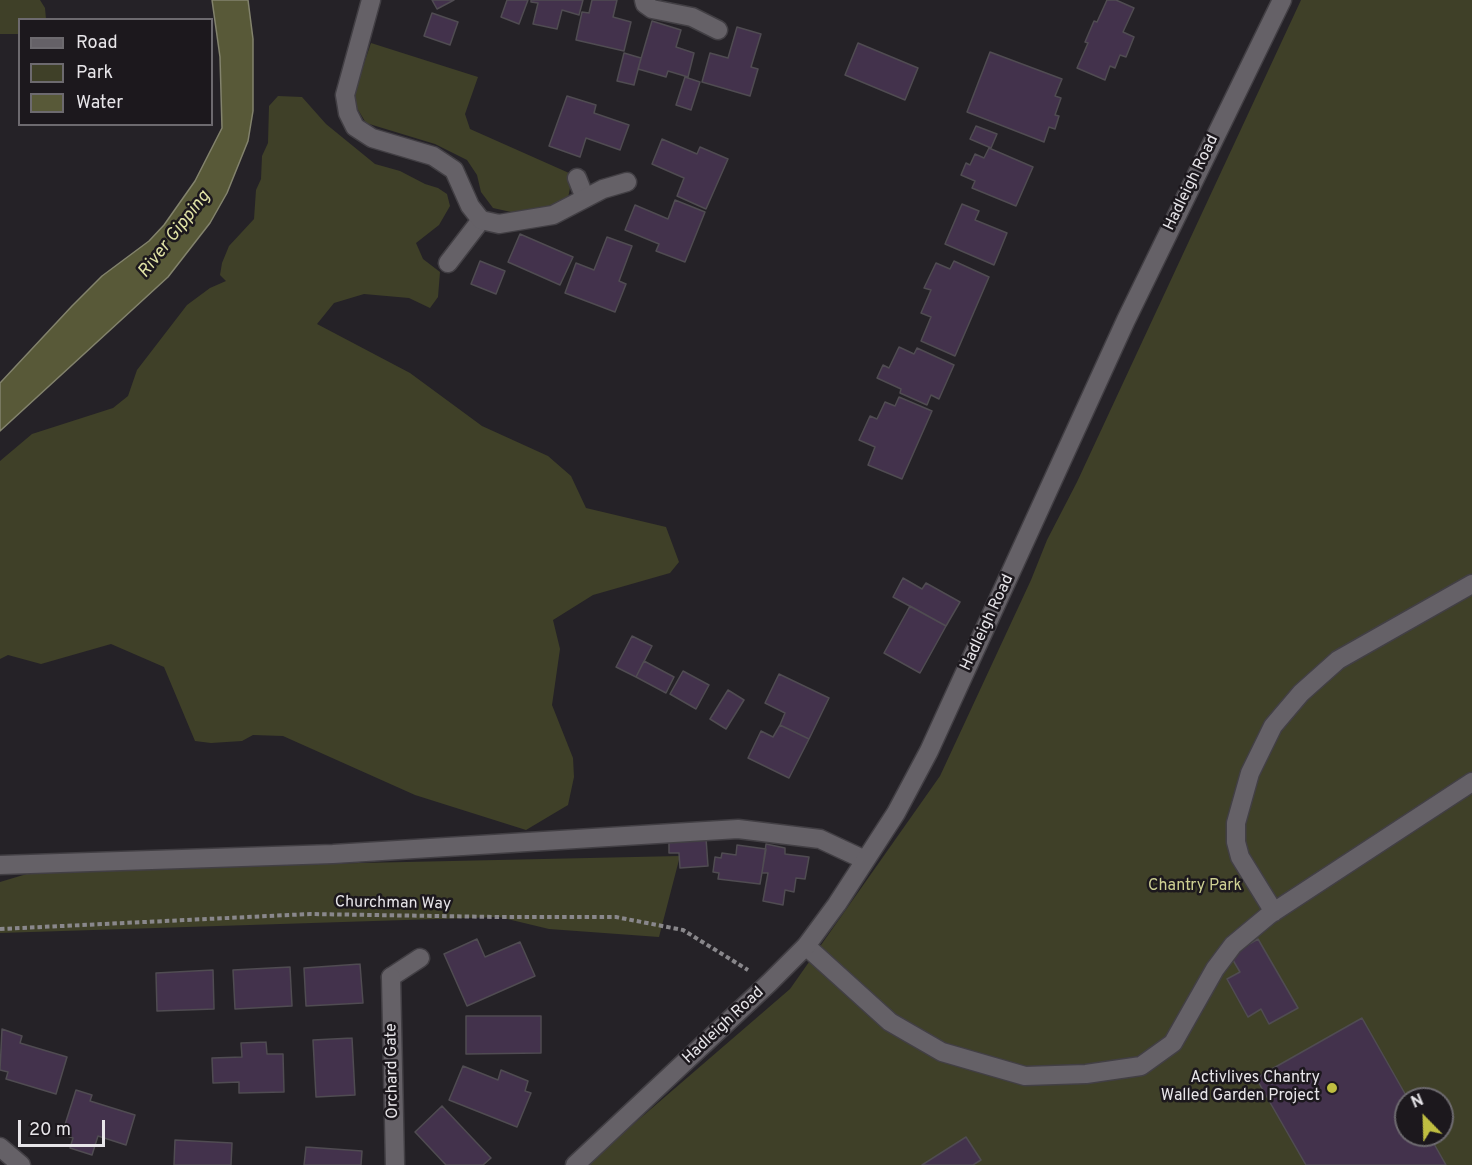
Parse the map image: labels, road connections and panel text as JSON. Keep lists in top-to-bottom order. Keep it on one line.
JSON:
{"streets":{"street":["Hadleigh Road","Orchard Gate"],"path":["Churchman Way"]},"crossings":[["Hadleigh Road","Churchman Way"]],"water":["River Gipping"],"parks":["Chantry Park"],"places":["Activlives Chantry Walled Garden Project"],"legend":["Road","Park","Water"],"scale_bar":"20 m","north":"top left"}
